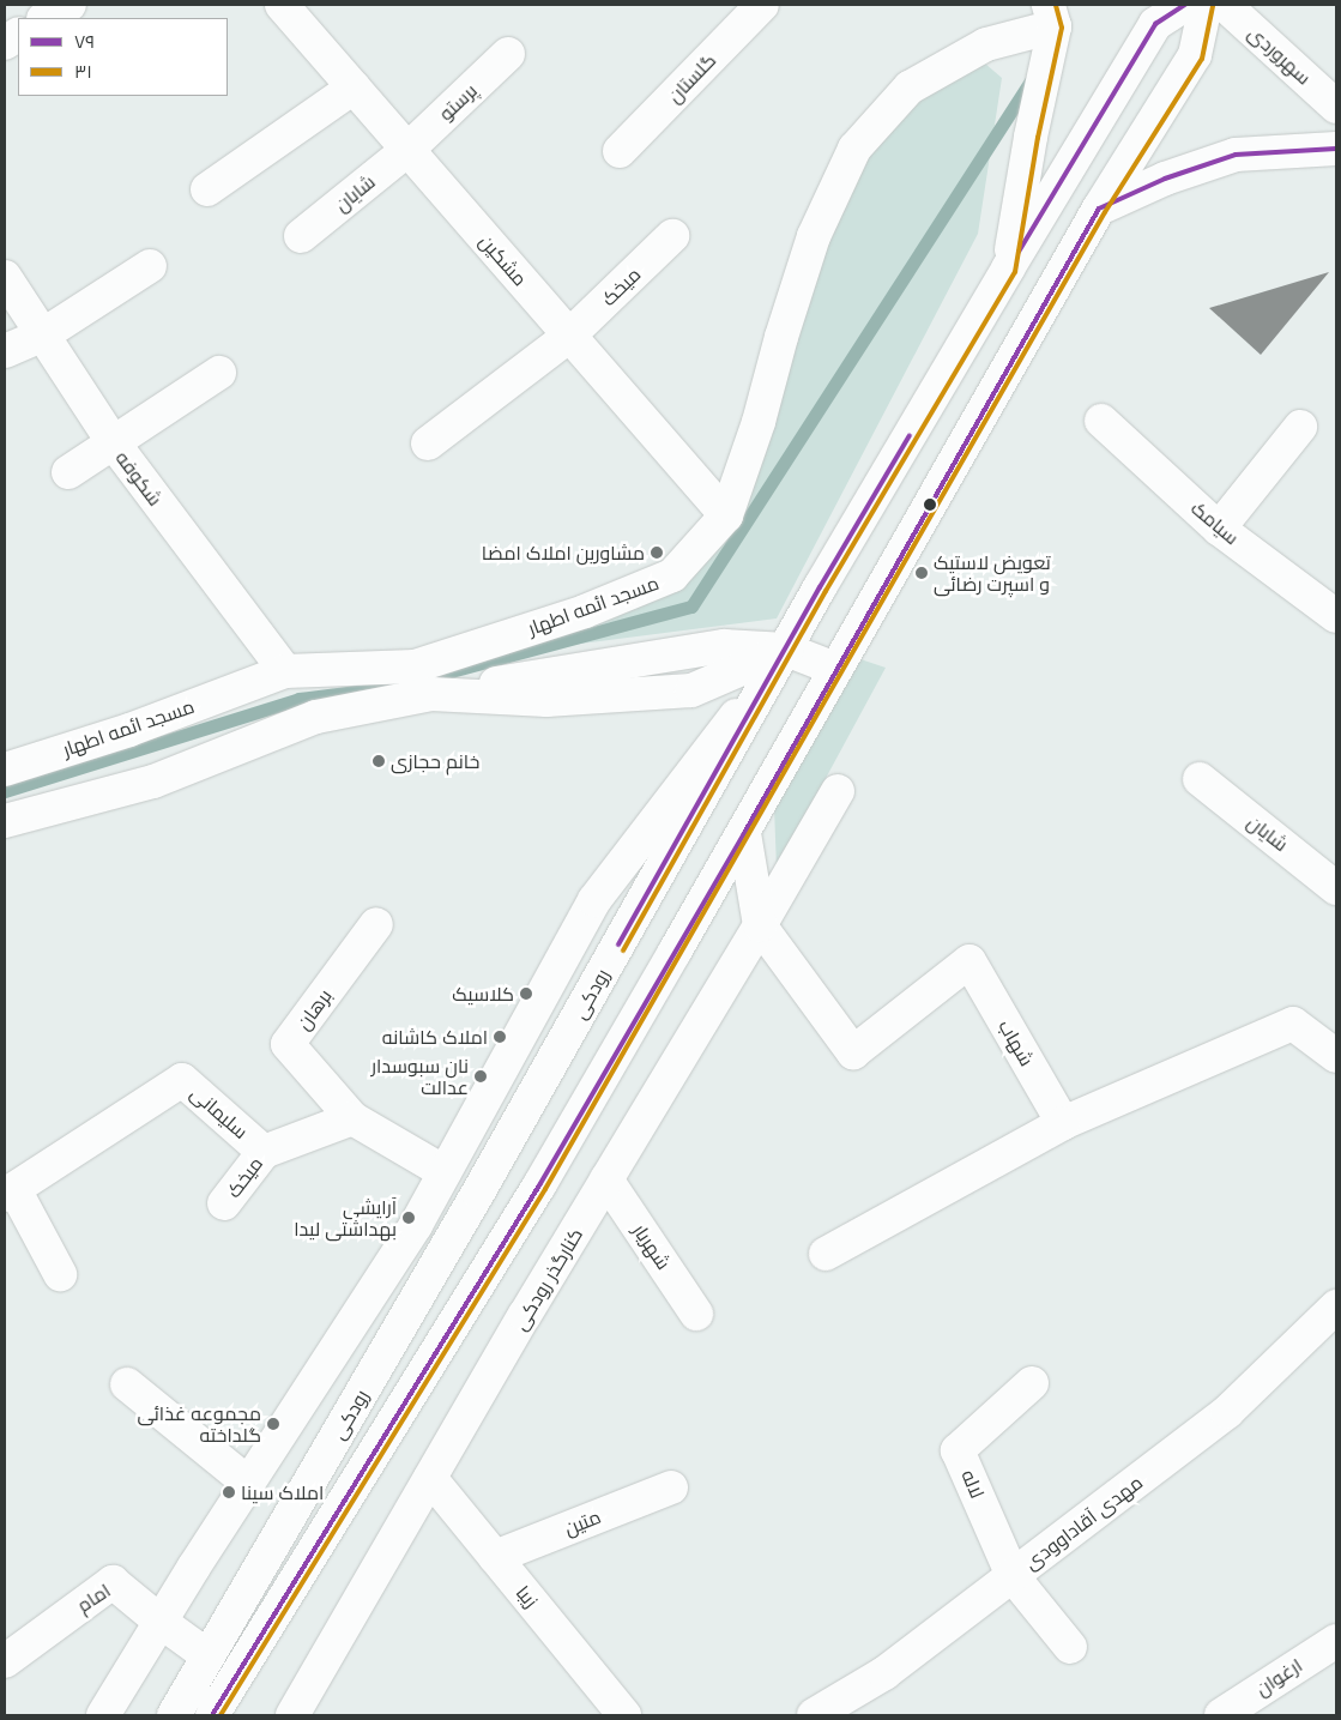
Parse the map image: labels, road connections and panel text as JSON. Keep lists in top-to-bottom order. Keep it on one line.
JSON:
{"streets":{"street":["سهروردی","گلستان","پرستو","شایان","مشکین","میخک","شکوفه","سیامک","مسجد ائمه اطهار","رودکی","برهان","شهاب","سلیمانی","شهریار","کنارگذر رودکی","لاله","متین","مهدی آقاداوودی","زیبا","امام","ارغوان"]},"crossings":[["پرستو","شایان"],["پرستو","مشکین"],["شایان","مشکین"],["مشکین","میخک"],["مشکین","مسجد ائمه اطهار"],["میخک","سلیمانی"],["شکوفه","مسجد ائمه اطهار"],["مسجد ائمه اطهار","رودکی"],["رودکی","امام"],["برهان","سلیمانی"],["شهاب","کنارگذر رودکی"],["شهریار","کنارگذر رودکی"],["کنارگذر رودکی","زیبا"],["لاله","مهدی آقاداوودی"],["متین","زیبا"]],"places":["مشاورین املاک امضا","تعویض لاستیک و اسپرت رضائی","خانم حجازی","کلاسیک","املاک کاشانه","نان سبوسدار عدالت","آرایشی بهداشتی لیدا","مجموعه غذائی گلداخته","املاک سینا"],"lines":["transit line ۷۹","transit line ۳۱"],"legend":["۷۹","۳۱"]}
